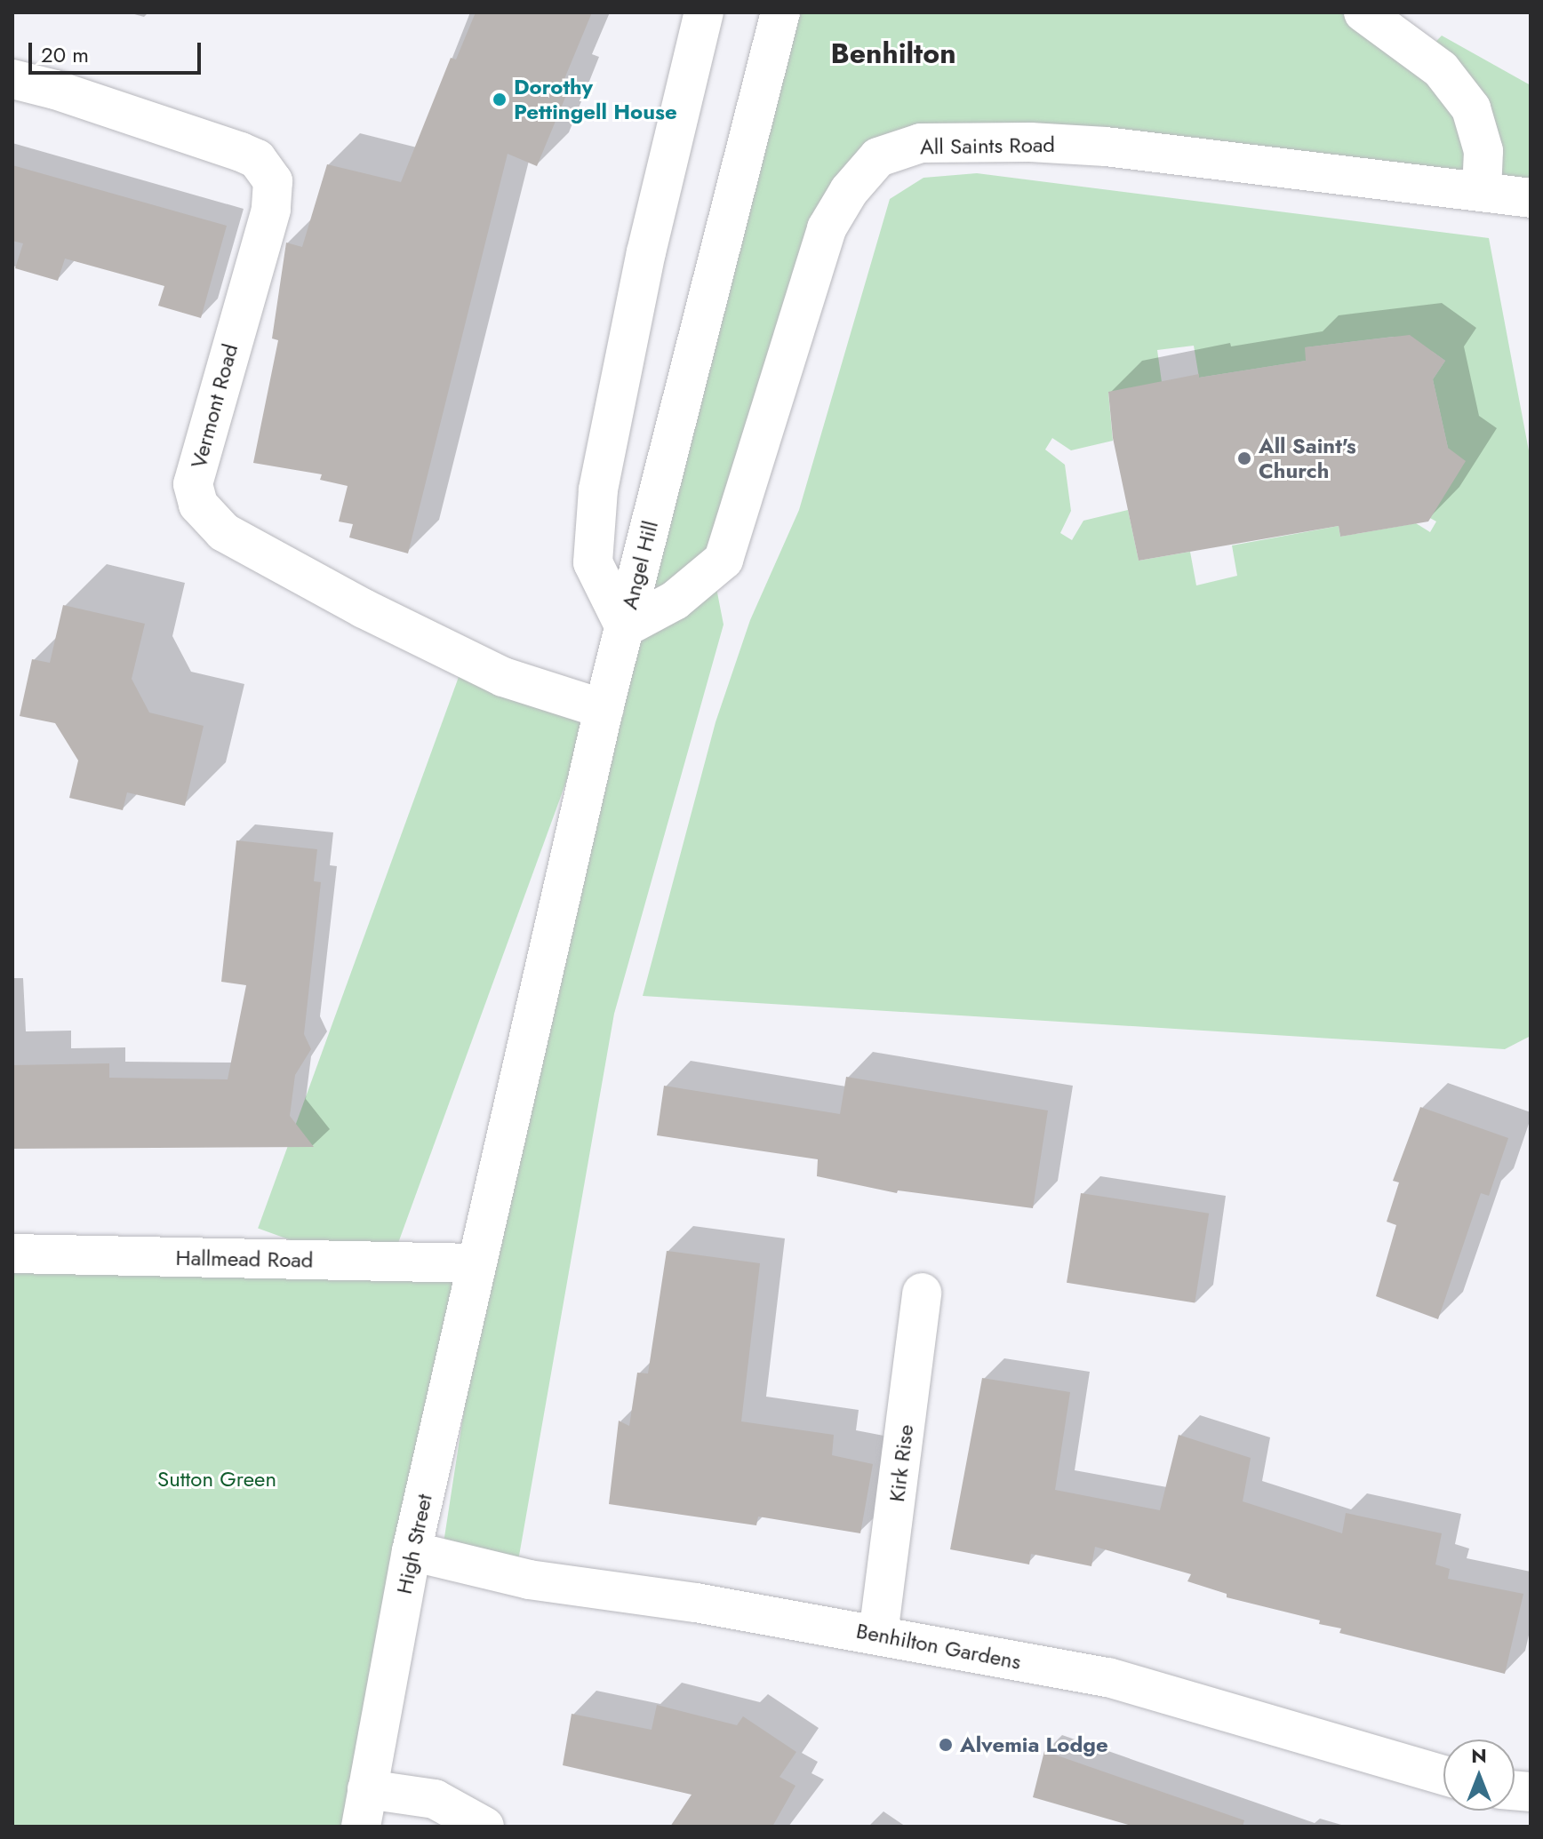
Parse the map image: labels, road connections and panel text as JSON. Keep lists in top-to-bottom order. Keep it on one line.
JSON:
{"streets":{"street":["All Saints Road","Vermont Road","Angel Hill","Hallmead Road","Kirk Rise","High Street","Benhilton Gardens"]},"crossings":[["All Saints Road","Angel Hill"],["All Saints Road","High Street"],["Vermont Road","High Street"],["Angel Hill","High Street"],["Hallmead Road","High Street"],["Kirk Rise","Benhilton Gardens"],["High Street","Benhilton Gardens"]],"districts":["Benhilton"],"parks":["Sutton Green"],"places":["Dorothy Pettingell House","All Saint's Church","Alvemia Lodge"],"scale_bar":"20 m","north":"top"}
